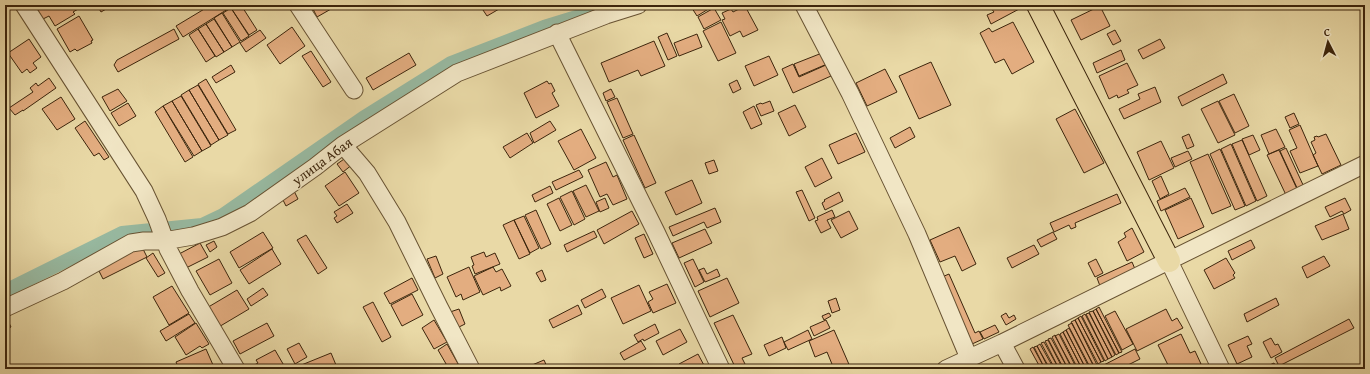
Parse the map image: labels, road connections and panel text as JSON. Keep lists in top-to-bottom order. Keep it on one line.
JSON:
{"streets":{"street":["улица Абая"]},"north":"top"}
